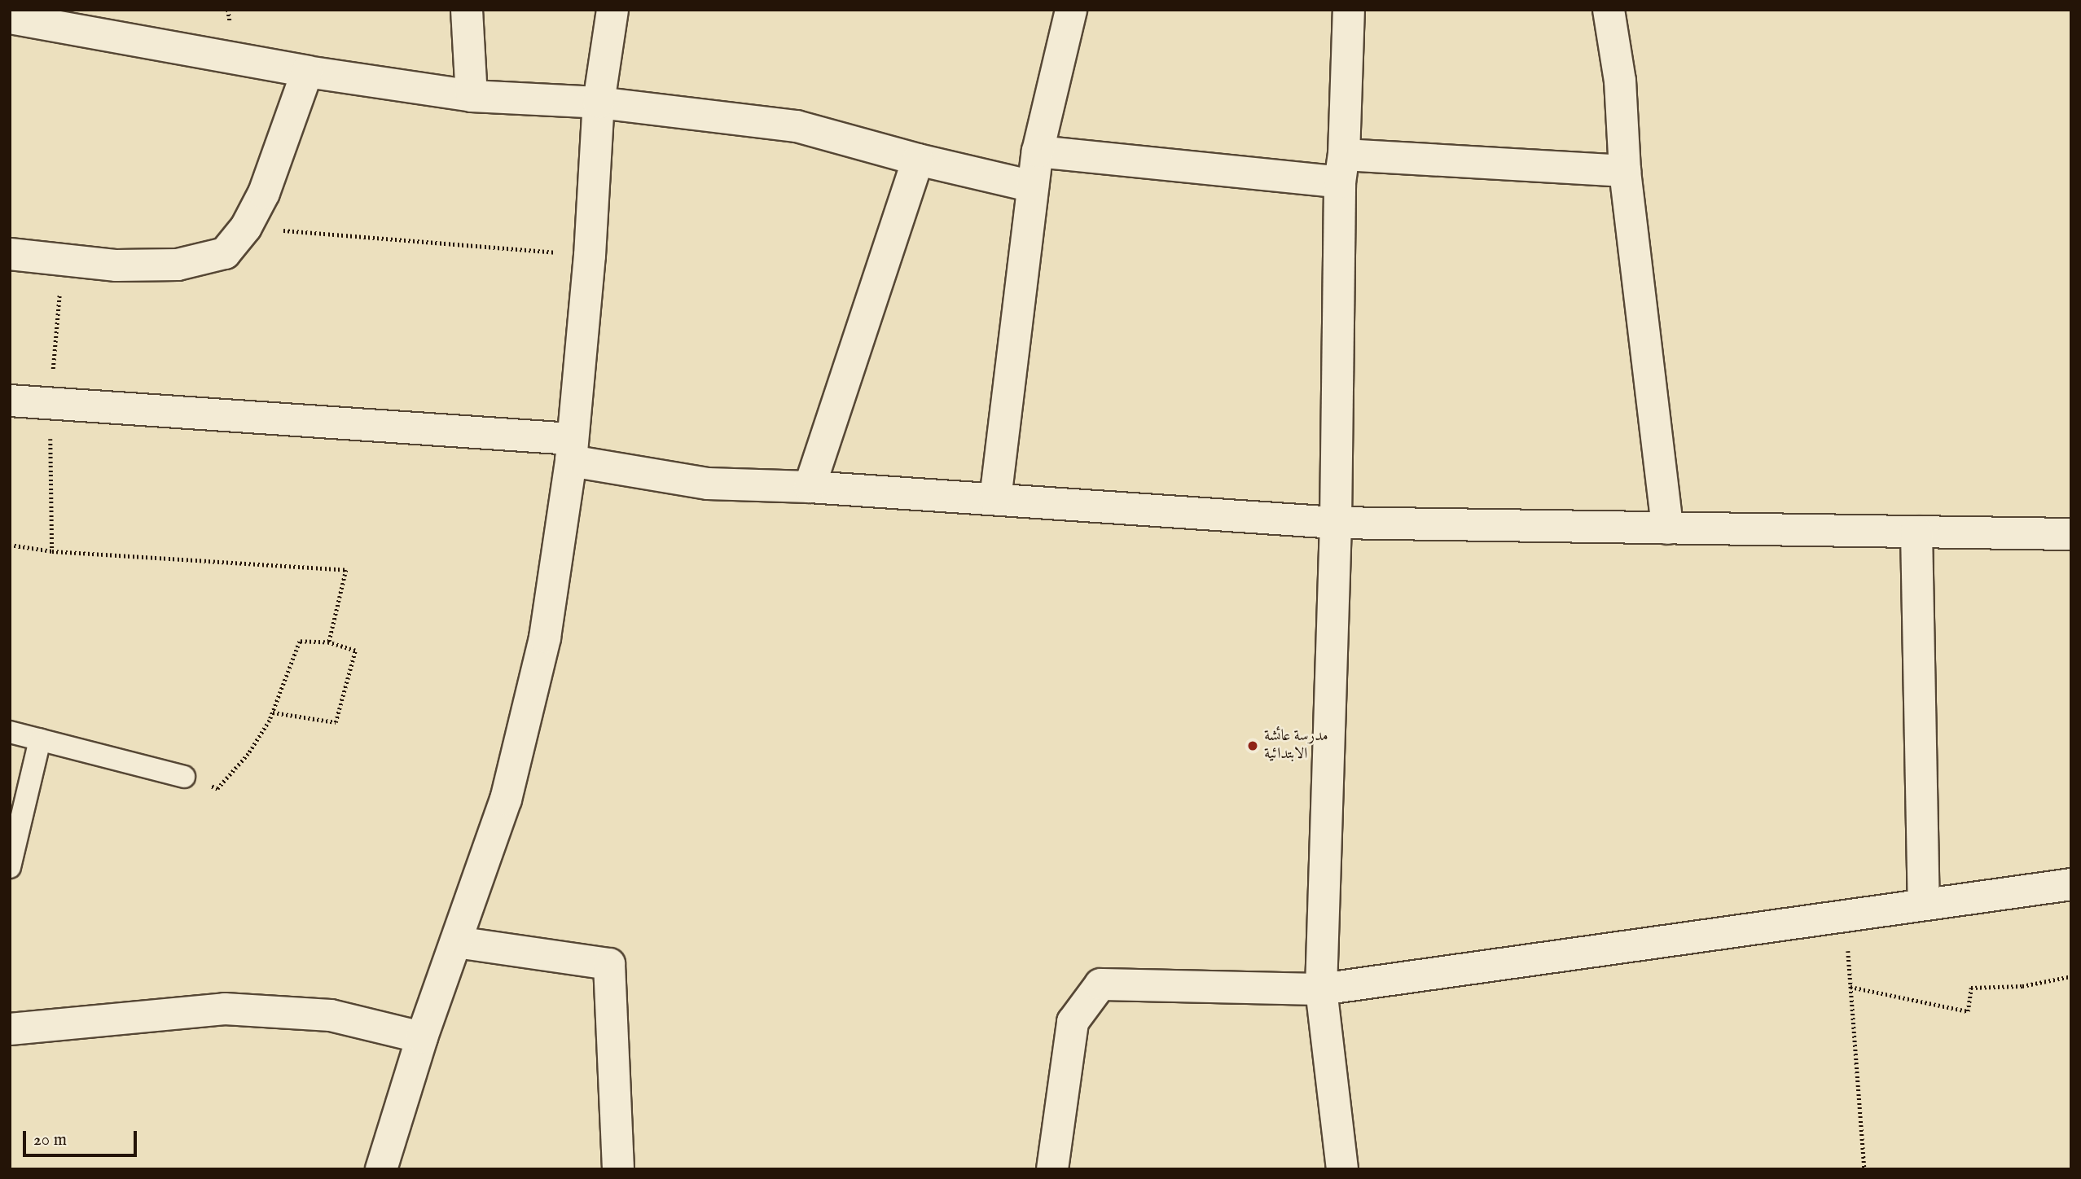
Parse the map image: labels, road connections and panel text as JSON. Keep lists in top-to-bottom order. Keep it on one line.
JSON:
{"places":["مدرسة عائشة الابتدائية"],"scale_bar":"20 m"}
